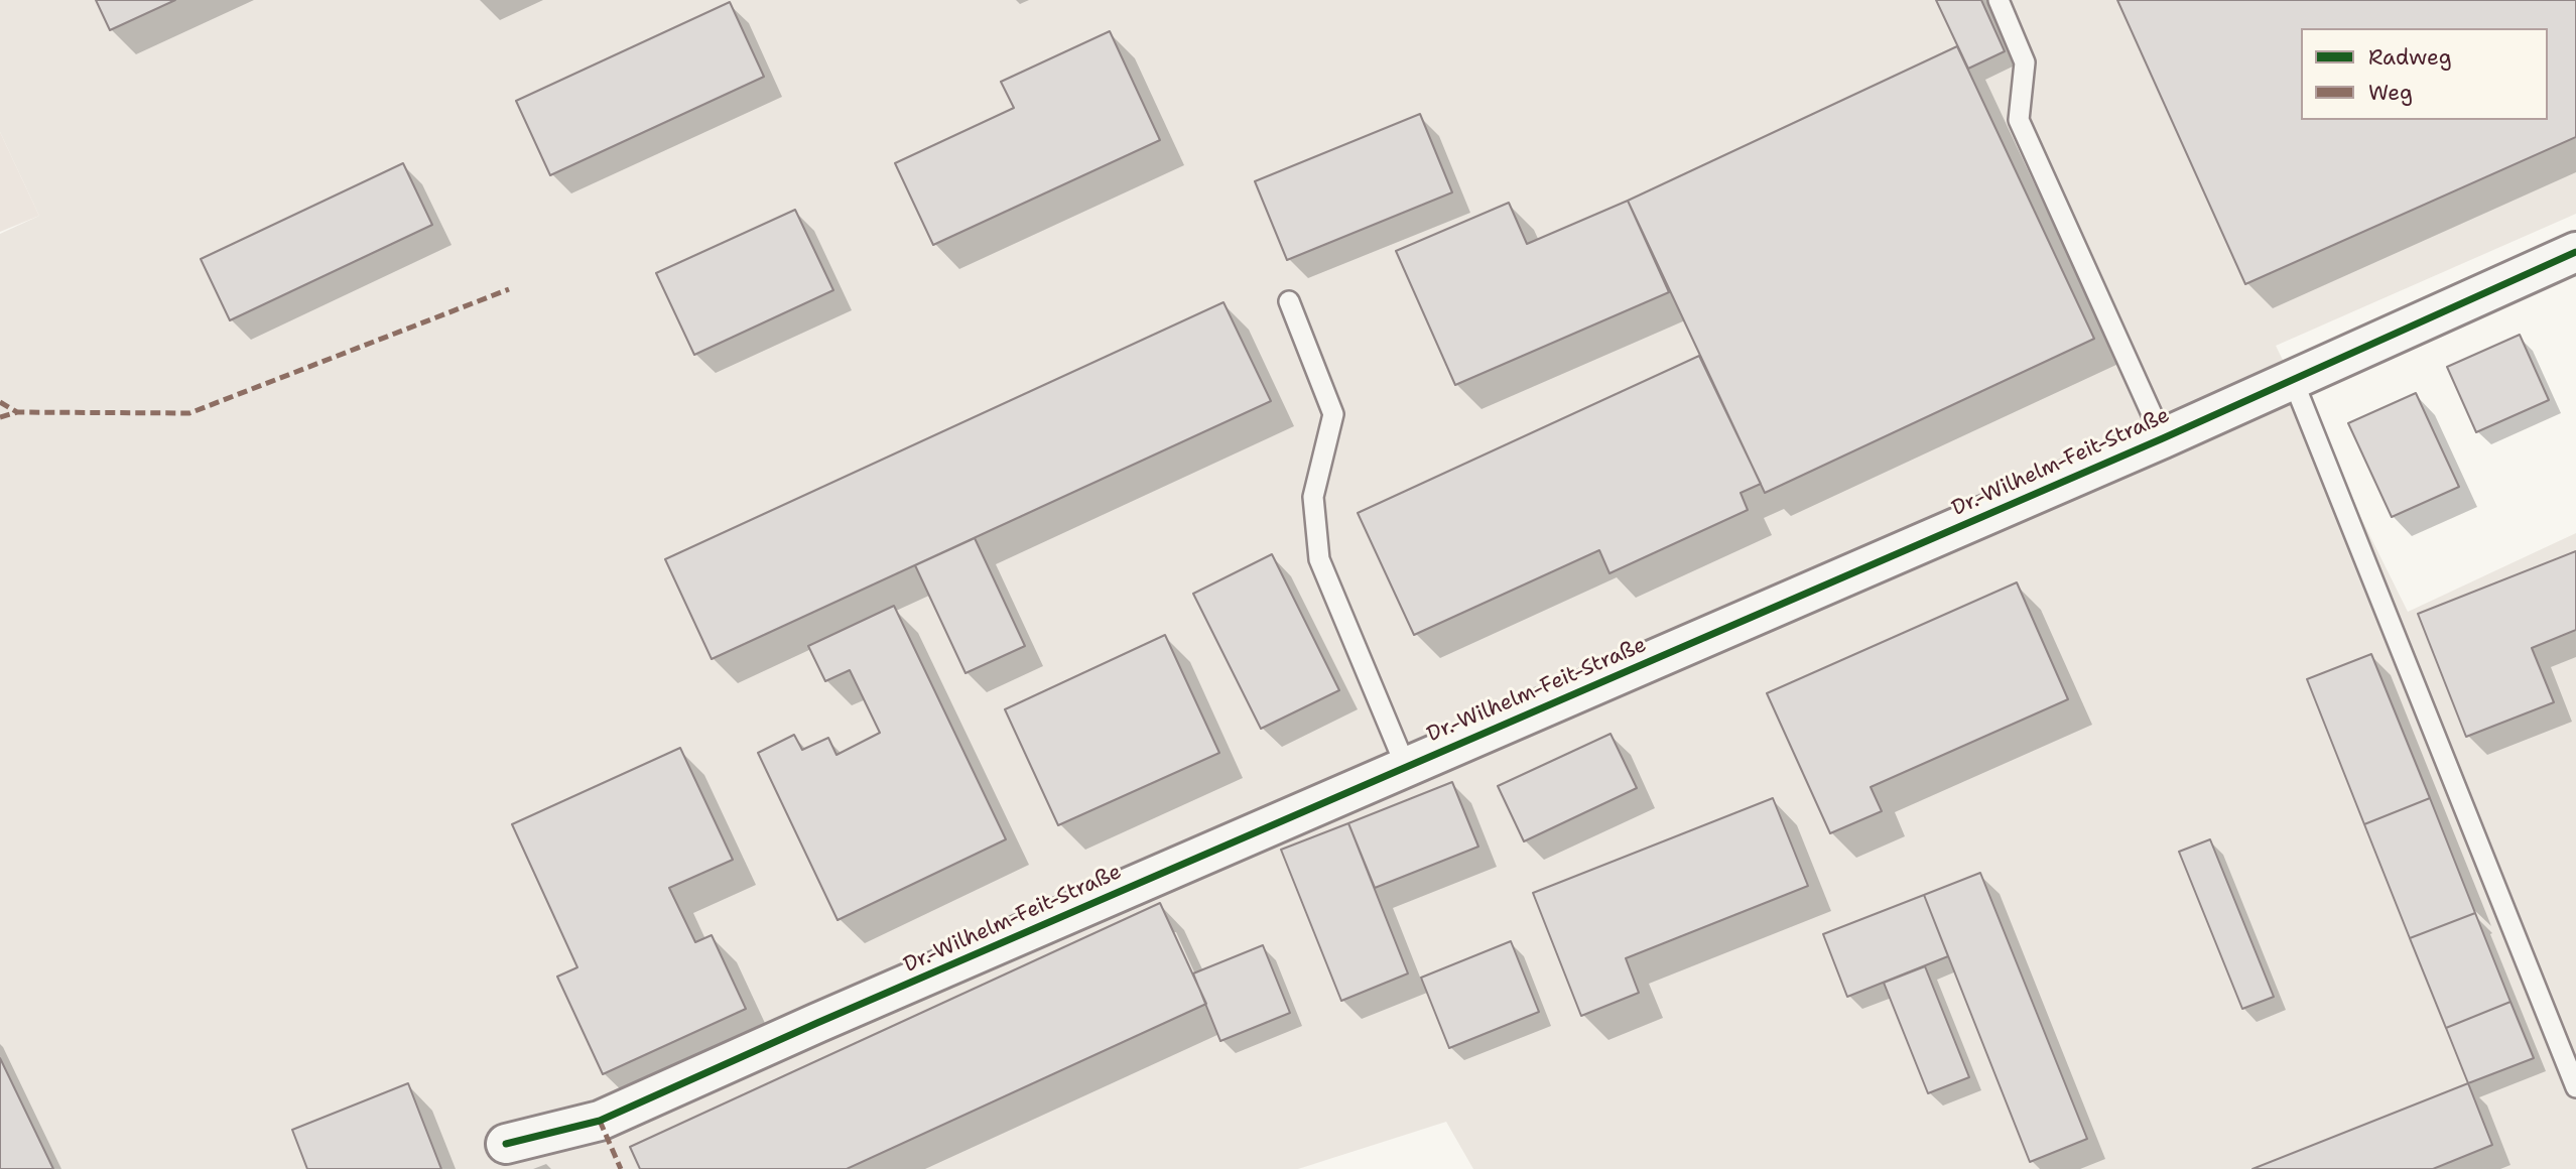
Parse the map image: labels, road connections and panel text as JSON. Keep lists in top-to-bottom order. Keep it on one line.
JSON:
{"streets":{"street":["Dr.-Wilhelm-Feit-Straße"]},"legend":["Radweg","Weg"]}
